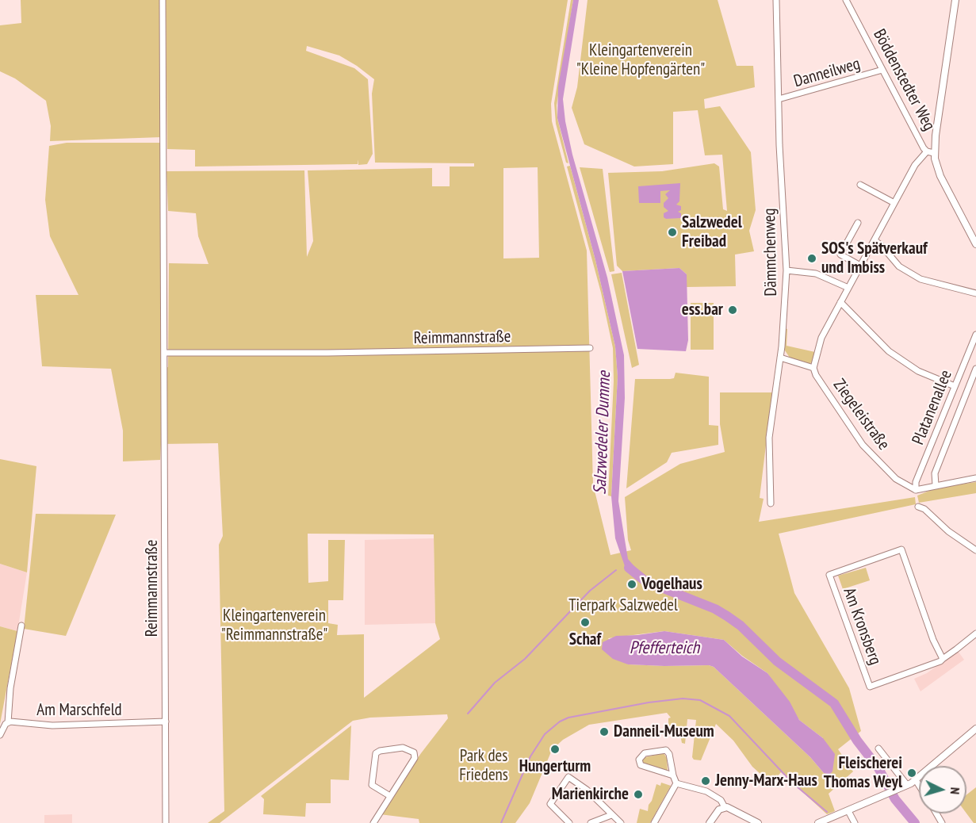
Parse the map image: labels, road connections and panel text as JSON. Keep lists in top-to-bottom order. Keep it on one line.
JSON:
{"streets":{"street":["Danneilweg","Böddenstedter Weg","Dämmchenweg","Reimmannstraße","Platanenallee","Ziegeleistraße","Am Kronsberg","Am Marschfeld"]},"crossings":[["Danneilweg","Böddenstedter Weg"],["Danneilweg","Dämmchenweg"],["Reimmannstraße","Am Marschfeld"],["Platanenallee","Ziegeleistraße"]],"water":["Salzwedeler Dumme","Pfefferteich"],"parks":["Kleingartenverein \"Kleine Hopfengärten\"","Tierpark Salzwedel","Kleingartenverein \"Reimmannstraße\"","Park des Friedens"],"places":["Salzwedel Freibad","SOS's Spätverkauf und Imbiss","ess.bar","Vogelhaus","Schaf","Danneil-Museum","Hungerturm","Fleischerei Thomas Weyl","Jenny-Marx-Haus","Marienkirche"],"north":"right"}
